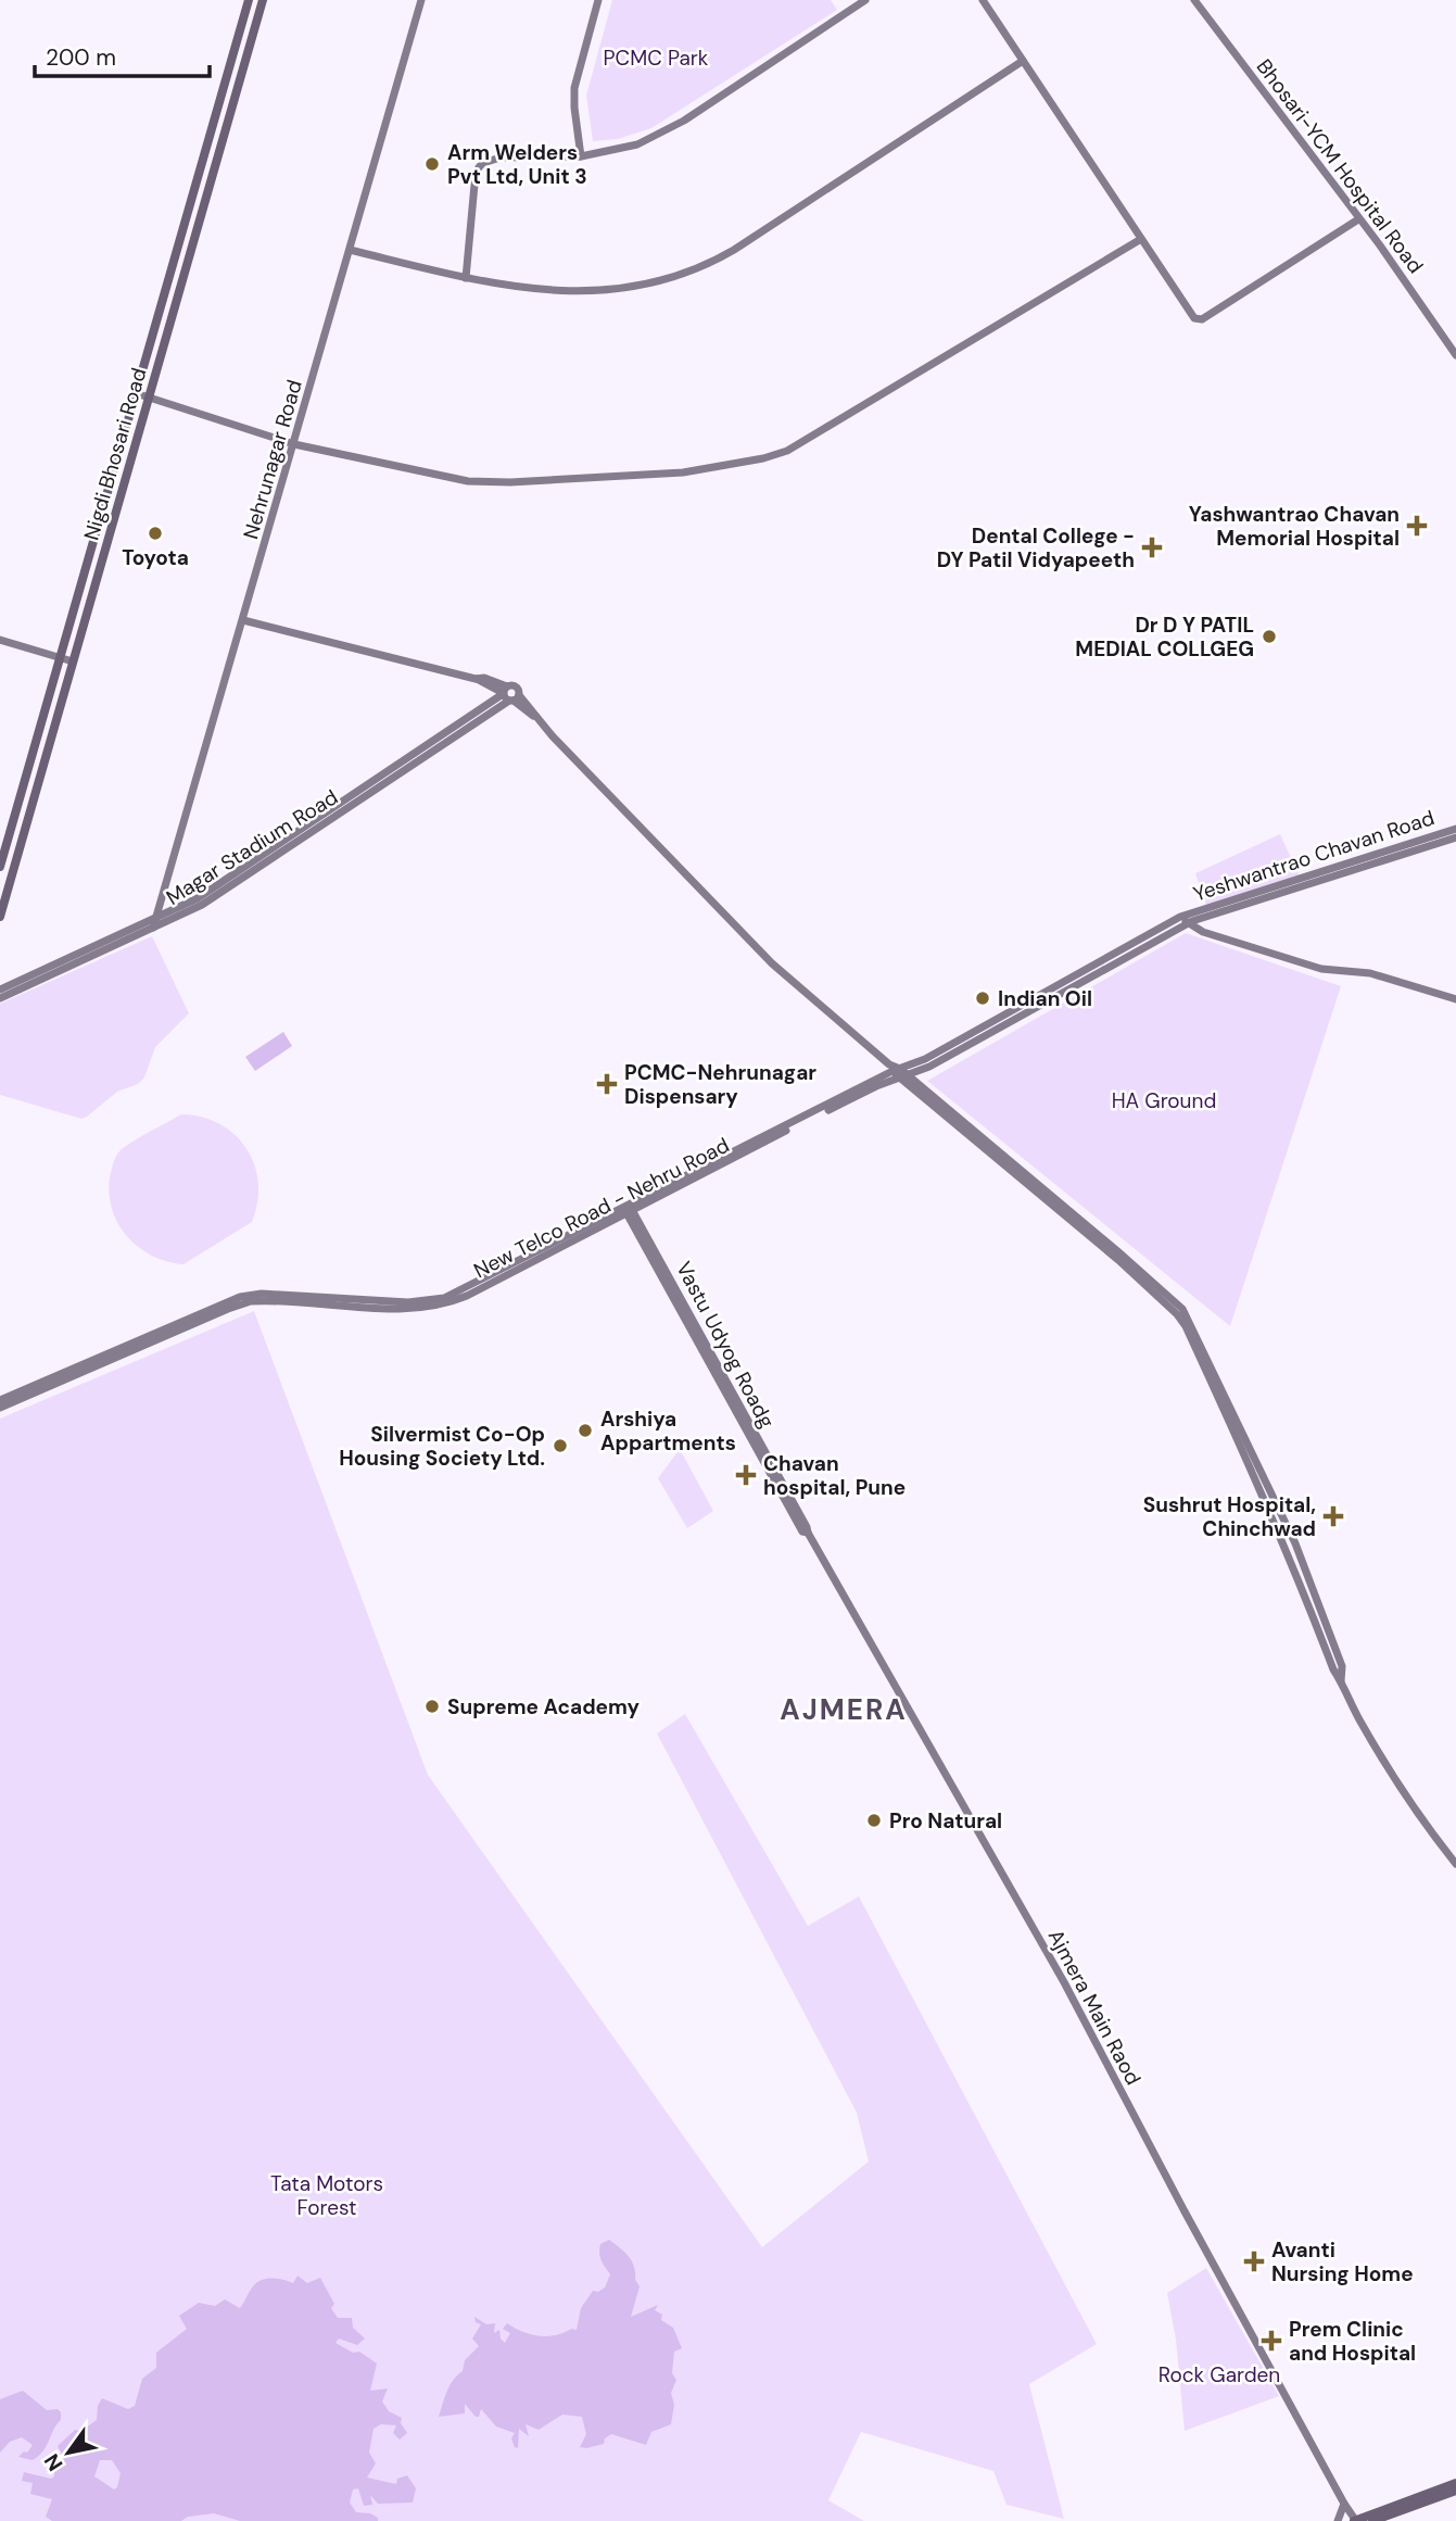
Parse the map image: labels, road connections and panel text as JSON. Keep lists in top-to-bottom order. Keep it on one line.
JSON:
{"streets":{"main road":["Nigdi Bhosari Road"],"street":["Bhosari-YCM Hospital Road","Nehrunagar Road","Magar Stadium Road","Yeshwantrao Chavan Road","New Telco Road - Nehru Road","Vastu Udyog Roadg","Ajmera Main Raod"]},"crossings":[["Nehrunagar Road","Magar Stadium Road"],["Yeshwantrao Chavan Road","New Telco Road - Nehru Road"],["New Telco Road - Nehru Road","Vastu Udyog Roadg"],["Vastu Udyog Roadg","Ajmera Main Raod"]],"districts":["AJMERA"],"parks":["PCMC Park","HA Ground","Tata Motors Forest","Rock Garden"],"places":{"other":["Arm Welders Pvt Ltd, Unit 3","Toyota","Dr D Y PATIL MEDIAL COLLGEG","Indian Oil","Arshiya Appartments","Silvermist Co-Op Housing Society Ltd.","Supreme Academy","Pro Natural"],"health":["Yashwantrao Chavan Memorial Hospital","Dental College - DY Patil Vidyapeeth","PCMC-Nehrunagar Dispensary","Chavan hospital, Pune","Sushrut Hospital, Chinchwad","Avanti Nursing Home","Prem Clinic and Hospital"]},"scale_bar":"200 m","north":"bottom left"}
